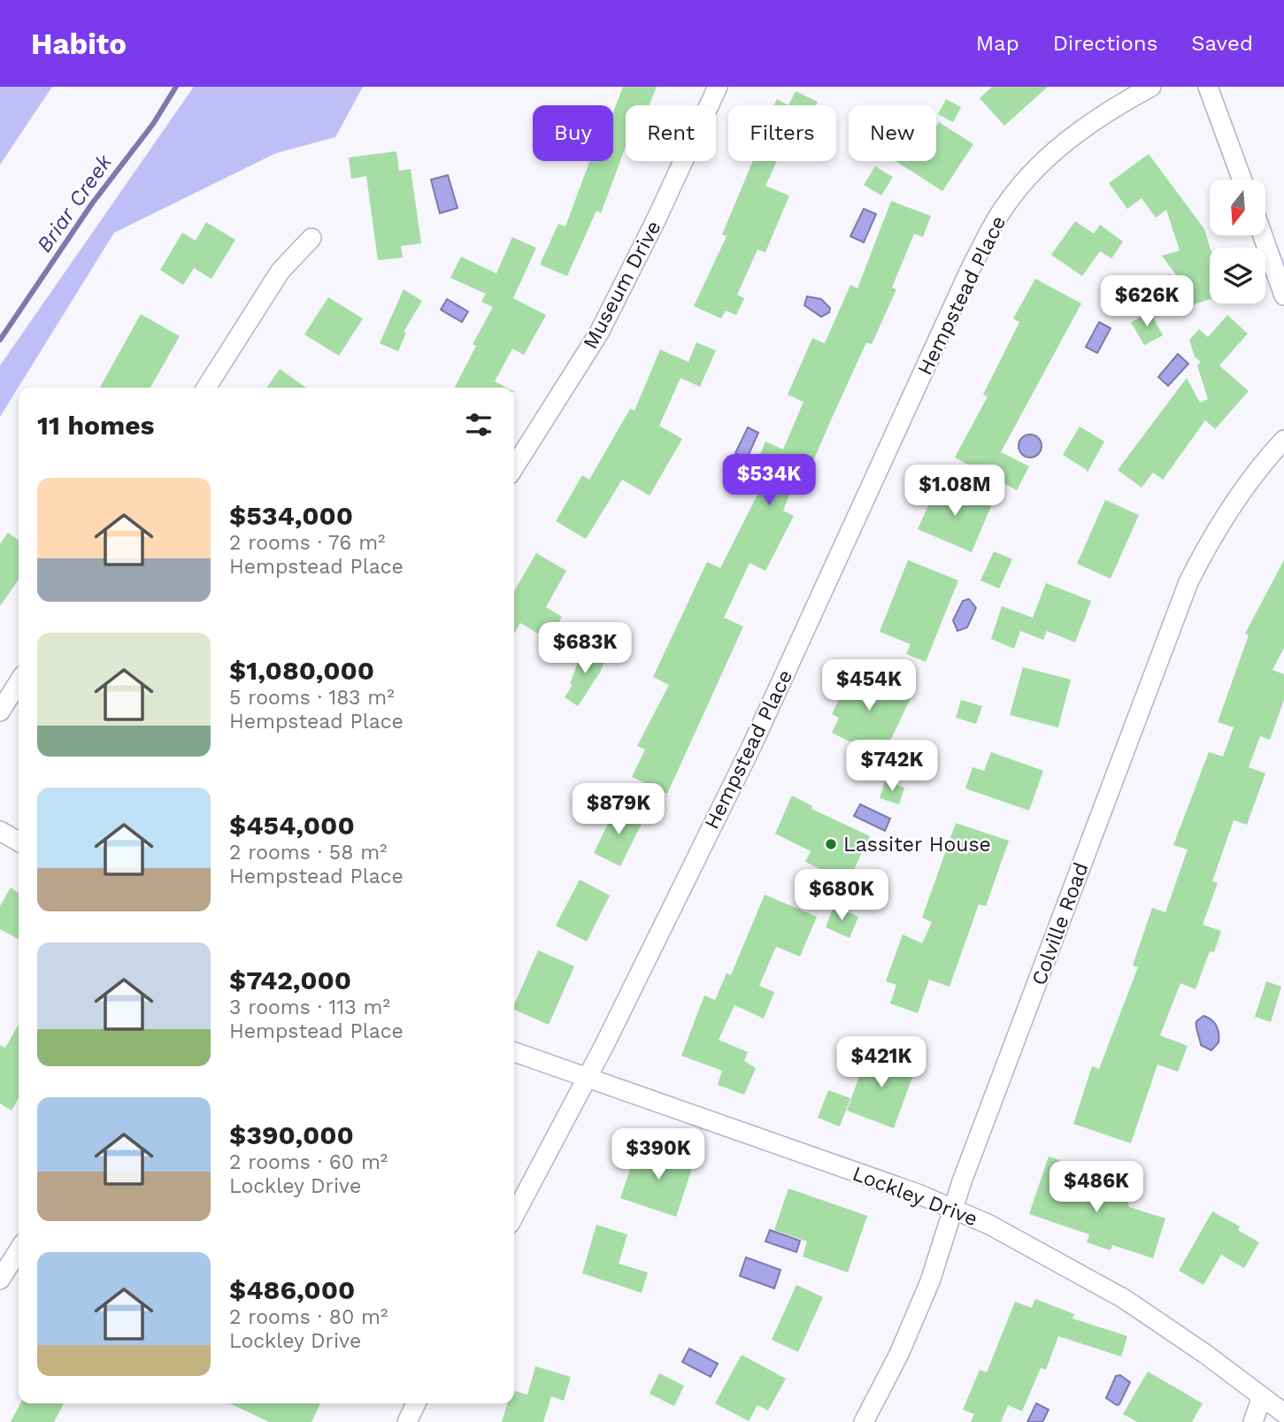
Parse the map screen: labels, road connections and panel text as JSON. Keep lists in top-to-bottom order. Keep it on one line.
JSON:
{"streets":{"street":["Museum Drive","Hempstead Place","Colville Road","Lockley Drive"]},"crossings":[["Hempstead Place","Lockley Drive"],["Colville Road","Lockley Drive"]],"water":["Briar Creek"],"places":["Lassiter House"],"north":"bottom","page":{"header":"Habito","nav":["Map","Directions","Saved"],"chip":["Buy","Rent","Filters","New"],"price":["$626K","$534K","$1.08M","$683K","$454K","$742K","$879K","$680K","$421K","$390K","$486K"],"heading":"11 homes","list":[{"name":"$534,000","note":"2 rooms · 76 m² · Hempstead Place"},{"name":"$1,080,000","note":"5 rooms · 183 m² · Hempstead Place"},{"name":"$454,000","note":"2 rooms · 58 m² · Hempstead Place"},{"name":"$742,000","note":"3 rooms · 113 m² · Hempstead Place"},{"name":"$390,000","note":"2 rooms · 60 m² · Lockley Drive"},{"name":"$486,000","note":"2 rooms · 80 m² · Lockley Drive"}]}}
